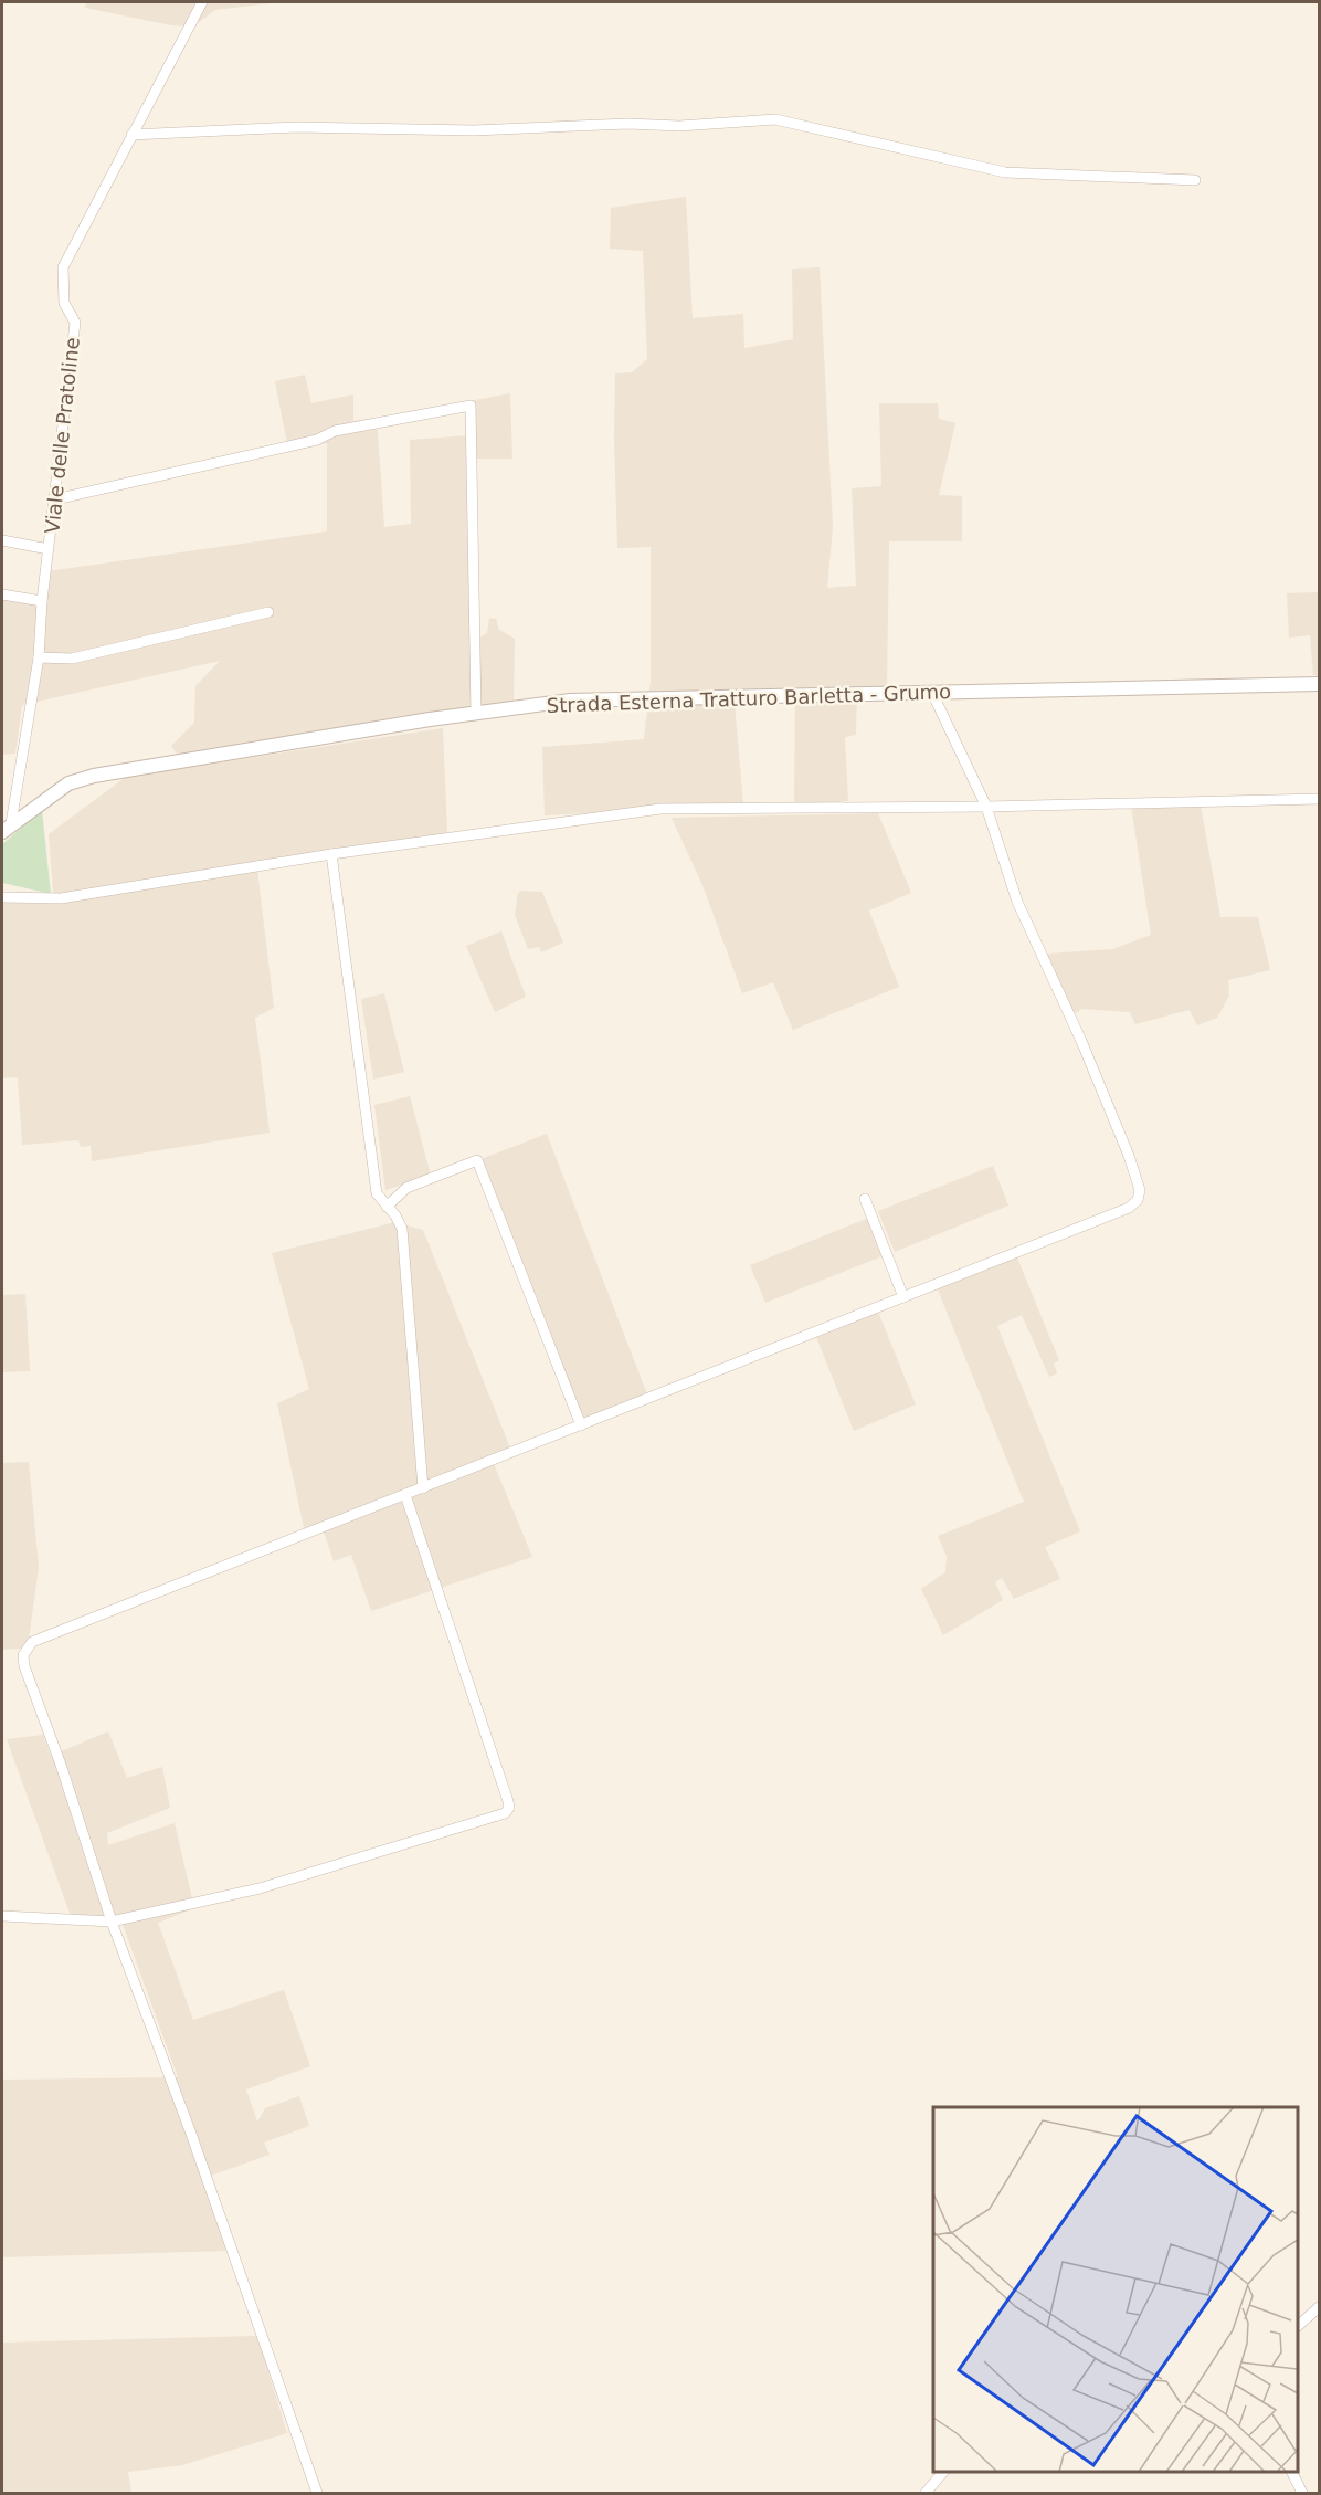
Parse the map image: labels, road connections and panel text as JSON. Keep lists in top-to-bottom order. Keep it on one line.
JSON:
{"streets":{"street":["Viale delle Pratoline","Strada Esterna Tratturo Barletta - Grumo"]},"crossings":[["Viale delle Pratoline","Strada Esterna Tratturo Barletta - Grumo"]]}
